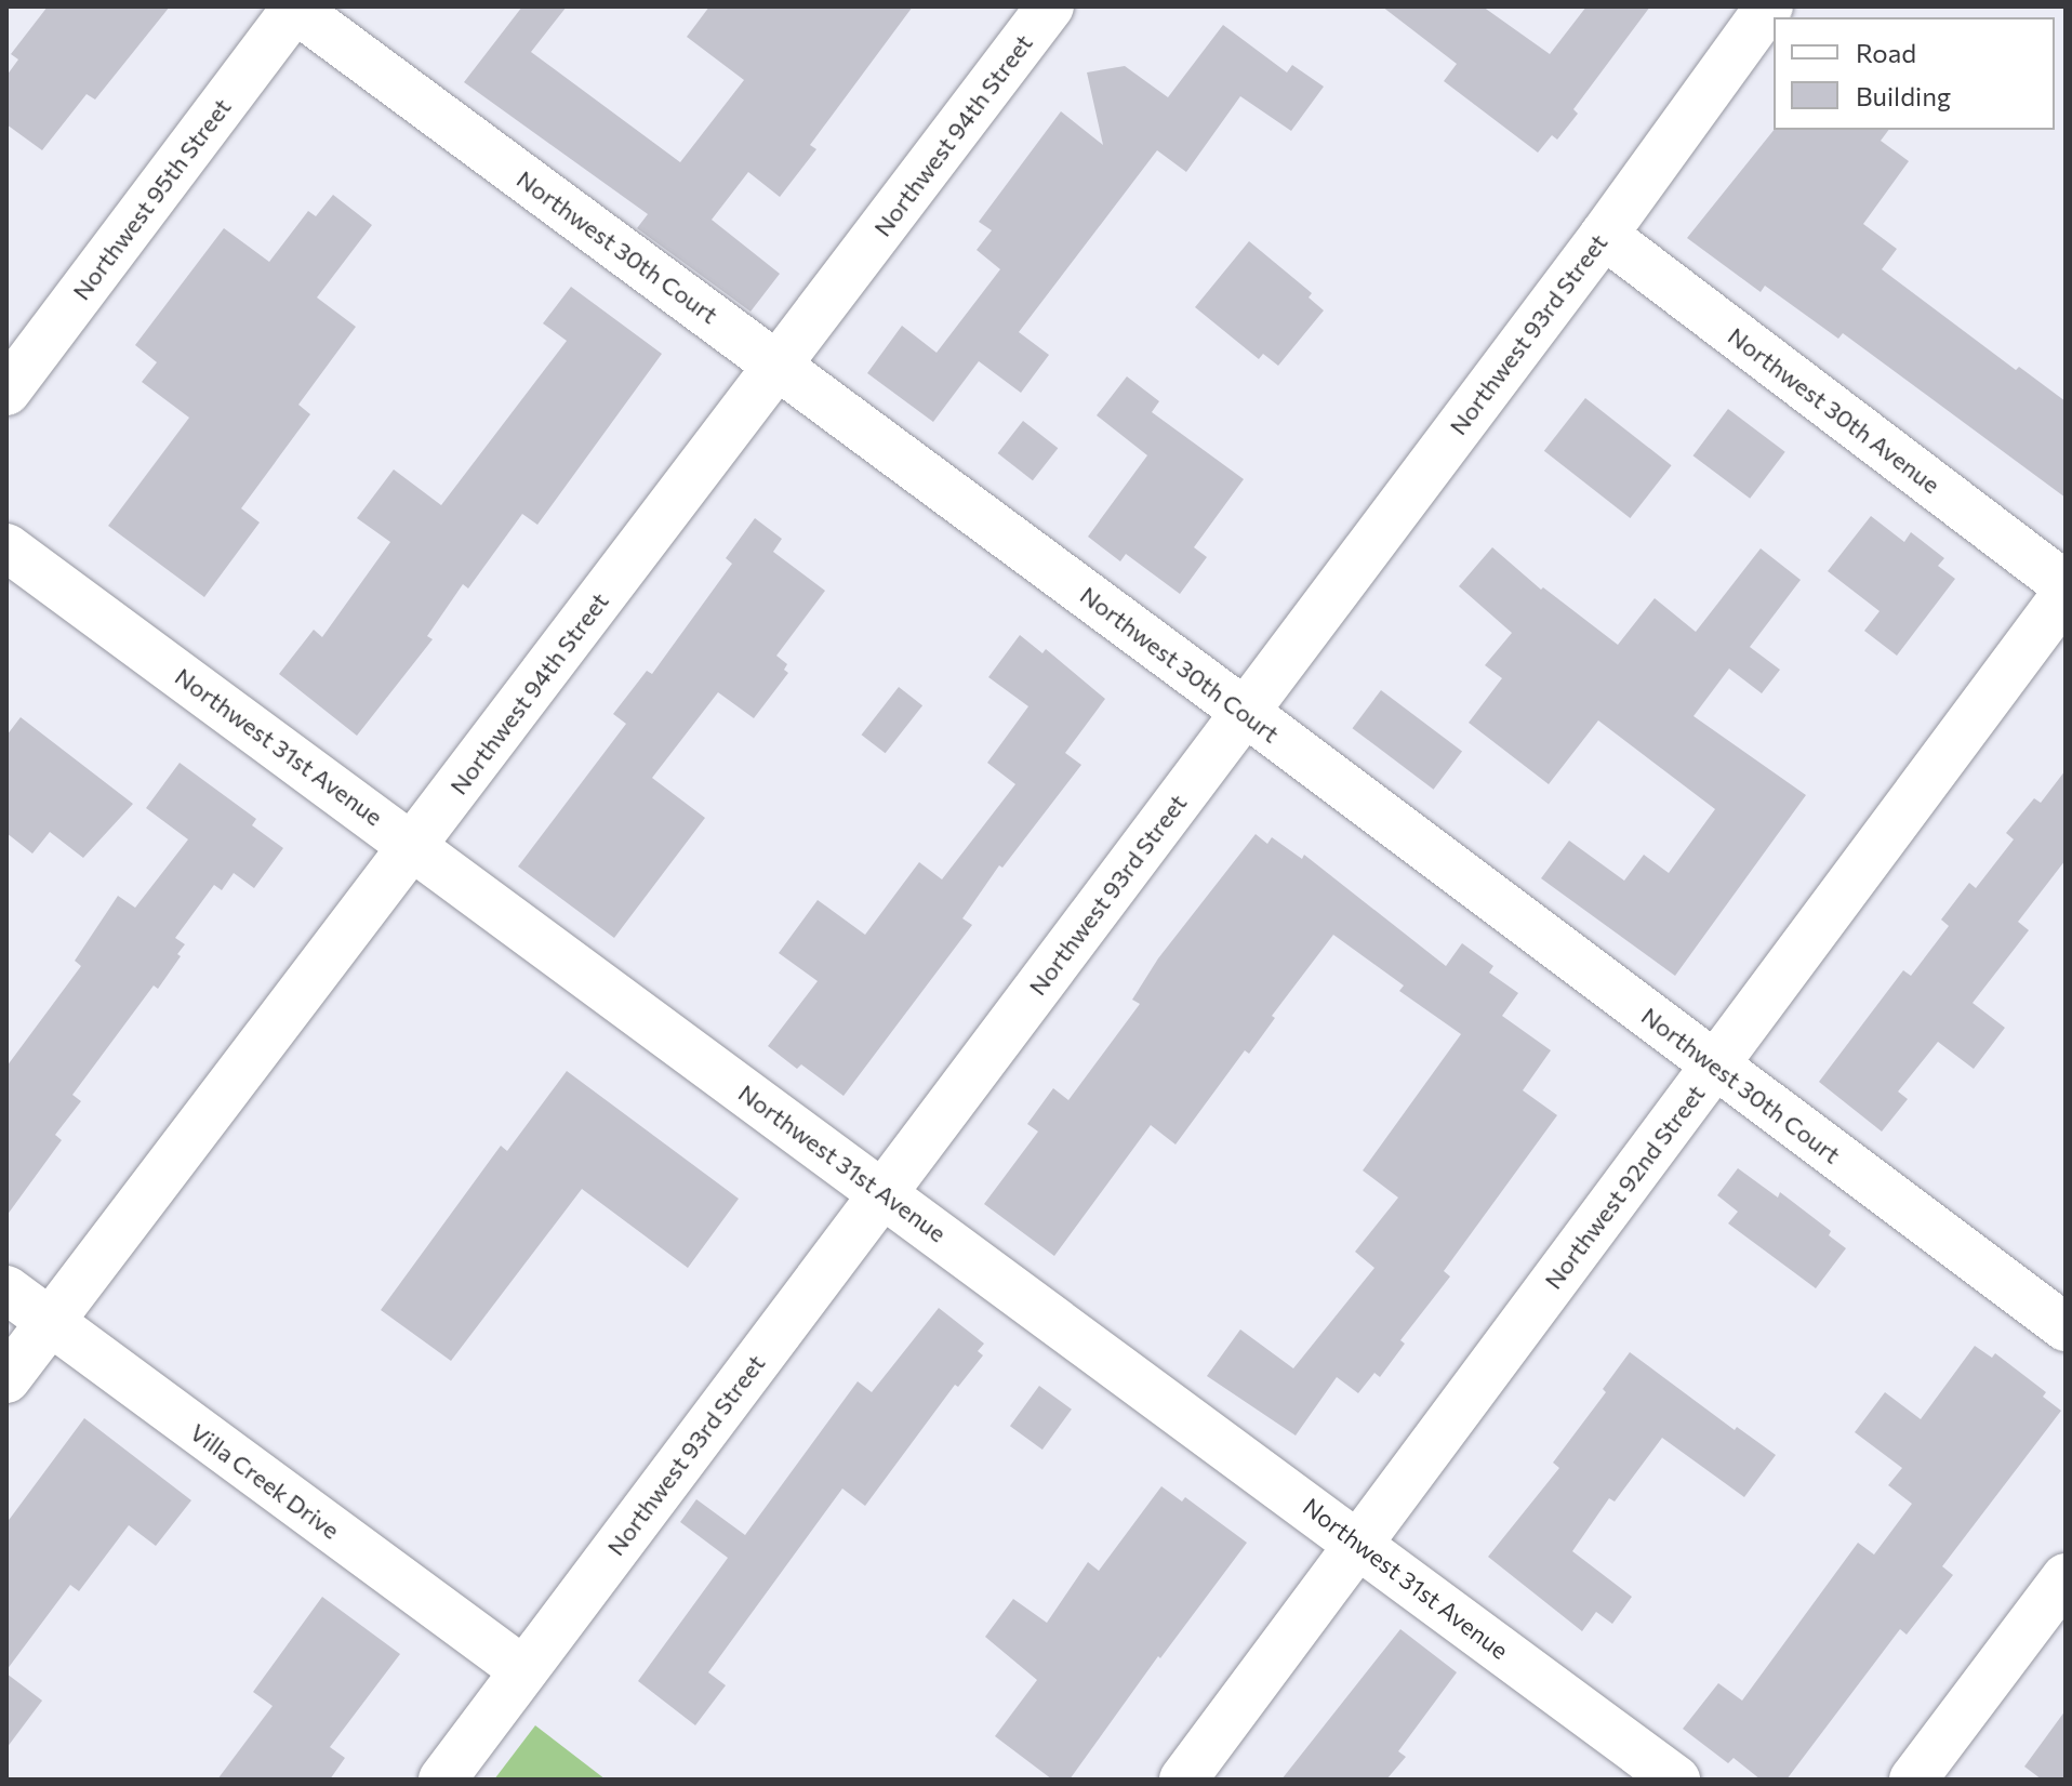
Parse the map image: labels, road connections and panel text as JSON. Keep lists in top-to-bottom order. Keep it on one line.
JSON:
{"streets":{"street":["Northwest 94th Street","Northwest 95th Street","Northwest 30th Court","Northwest 93rd Street","Northwest 30th Avenue","Northwest 31st Avenue","Northwest 92nd Street","Villa Creek Drive"]},"crossings":[["Northwest 94th Street","Northwest 30th Court"],["Northwest 94th Street","Northwest 31st Avenue"],["Northwest 94th Street","Villa Creek Drive"],["Northwest 95th Street","Northwest 30th Court"],["Northwest 30th Court","Northwest 93rd Street"],["Northwest 30th Court","Northwest 92nd Street"],["Northwest 93rd Street","Northwest 30th Avenue"],["Northwest 93rd Street","Northwest 31st Avenue"],["Northwest 93rd Street","Villa Creek Drive"],["Northwest 31st Avenue","Northwest 92nd Street"]],"legend":["Road","Building"]}
